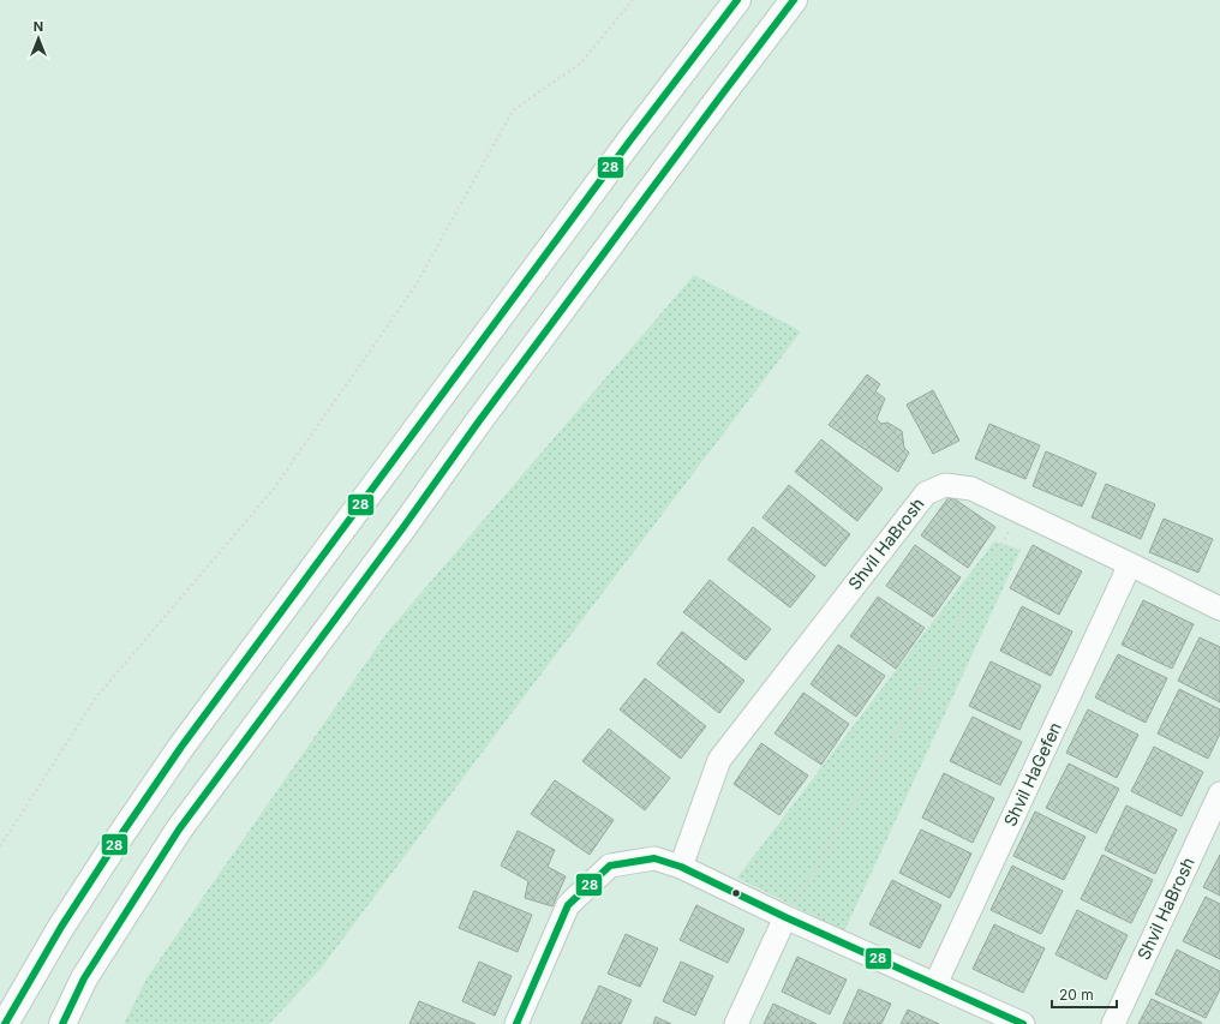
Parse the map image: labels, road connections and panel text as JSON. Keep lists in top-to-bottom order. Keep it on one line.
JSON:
{"streets":{"street":["Shvil HaBrosh","Shvil HaGefen"]},"crossings":[["Shvil HaBrosh","Shvil HaGefen"]],"lines":["transit line 28"],"scale_bar":"20 m","north":"top"}
